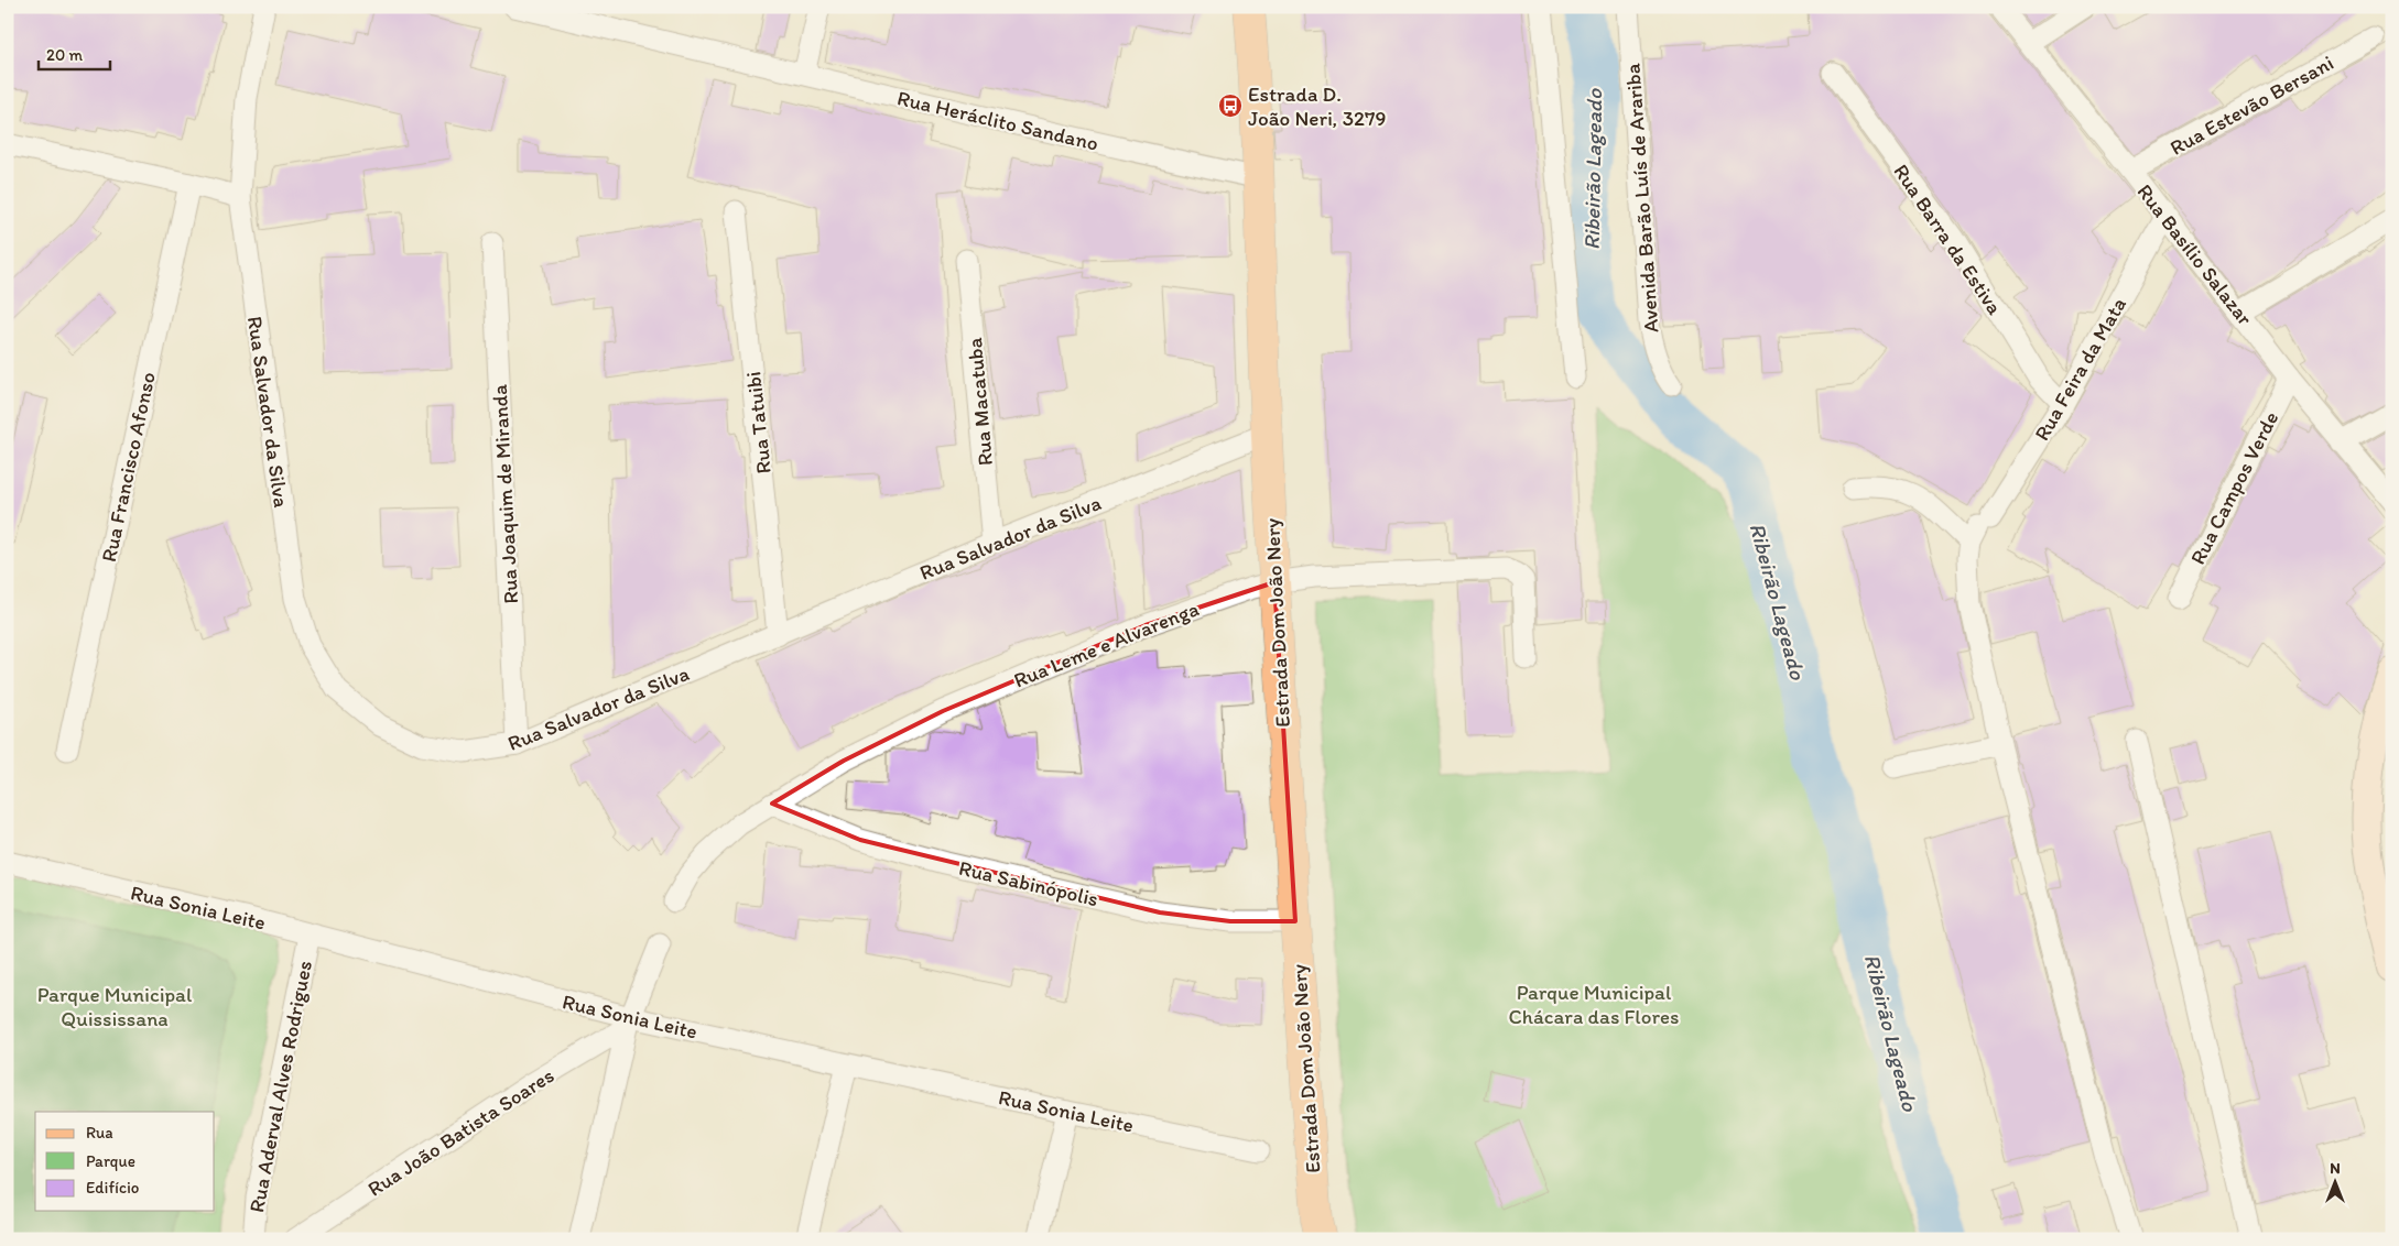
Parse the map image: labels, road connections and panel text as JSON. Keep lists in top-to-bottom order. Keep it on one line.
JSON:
{"streets":{"main road":["Estrada Dom João Nery"],"street":["Rua Estevão Bersani","Rua Heráclito Sandano","Avenida Barão Luís de Arariba","Rua Barra da Estiva","Rua Basílio Salazar","Rua Feira da Mata","Rua Macatuba","Rua Salvador da Silva","Rua Tatuibi","Rua Francisco Afonso","Rua Campos Verde","Rua Joaquim de Miranda","Rua Leme e Alvarenga","Rua Sabinópolis","Rua Sonia Leite","Rua Aderval Alves Rodrigues","Rua João Batista Soares"]},"crossings":[["Rua Estevão Bersani","Rua Basílio Salazar"],["Rua Heráclito Sandano","Estrada Dom João Nery"],["Rua Barra da Estiva","Rua Feira da Mata"],["Rua Basílio Salazar","Rua Feira da Mata"],["Rua Basílio Salazar","Rua Campos Verde"],["Rua Macatuba","Rua Salvador da Silva"],["Rua Salvador da Silva","Rua Tatuibi"],["Rua Salvador da Silva","Rua Joaquim de Miranda"],["Rua Salvador da Silva","Estrada Dom João Nery"],["Estrada Dom João Nery","Rua Leme e Alvarenga"],["Estrada Dom João Nery","Rua Sabinópolis"],["Rua Leme e Alvarenga","Rua Sabinópolis"],["Rua Sonia Leite","Rua Aderval Alves Rodrigues"],["Rua Sonia Leite","Rua João Batista Soares"]],"water":["Ribeirão Lageado"],"parks":["Parque Municipal Chácara das Flores","Parque Municipal Quississana"],"places":{"bus stop":["Estrada D. João Neri, 3279"]},"legend":["Rua","Parque","Edifício"],"scale_bar":"20 m","north":"top"}
